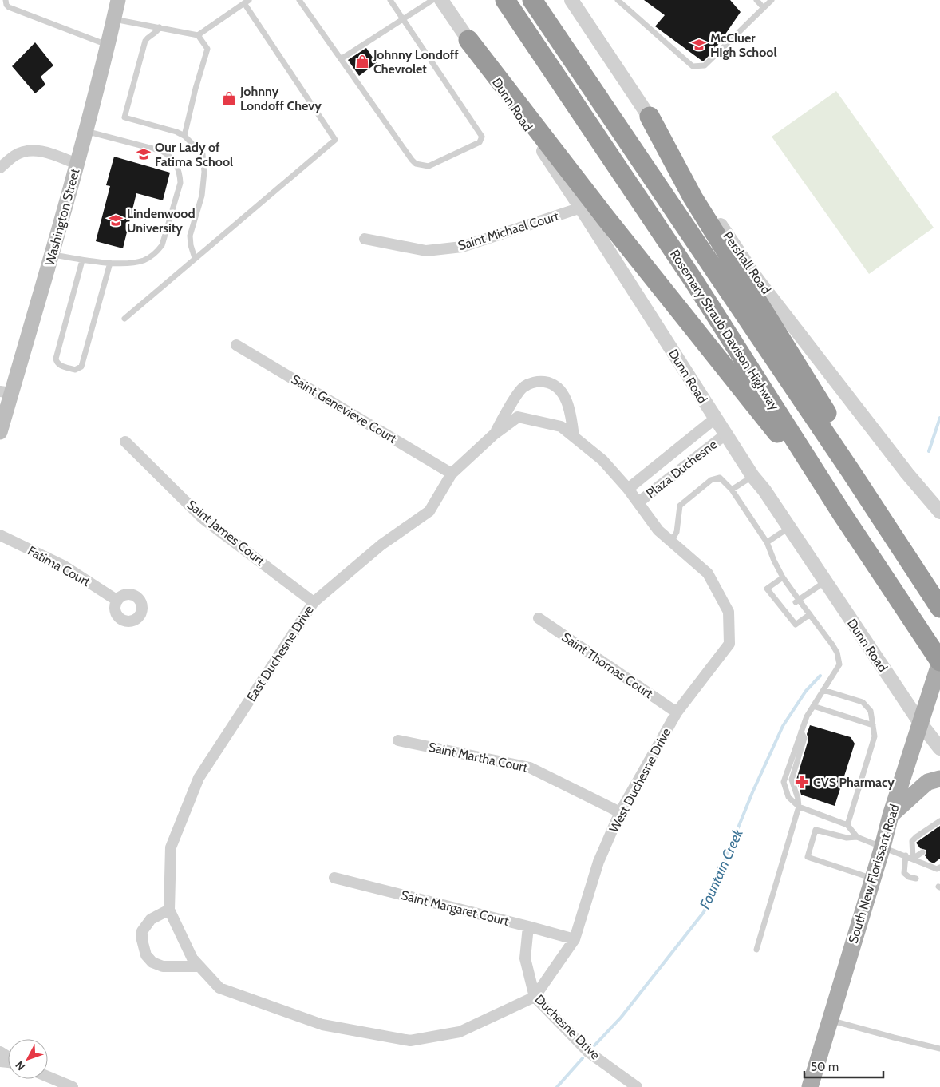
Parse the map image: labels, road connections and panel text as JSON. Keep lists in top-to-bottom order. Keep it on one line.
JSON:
{"streets":{"highway":["Rosemary Straub Davison Highway"],"main road":["Washington Street","South New Florissant Road"],"street":["Dunn Road","Saint Michael Court","Pershall Road","Saint Genevieve Court","Plaza Duchesne","Saint James Court","Fatima Court","East Duchesne Drive","Saint Thomas Court","Saint Martha Court","West Duchesne Drive","Saint Margaret Court","Duchesne Drive"]},"crossings":[["Dunn Road","Saint Michael Court"],["Dunn Road","Plaza Duchesne"],["Dunn Road","South New Florissant Road"],["Rosemary Straub Davison Highway","South New Florissant Road"],["Saint Genevieve Court","East Duchesne Drive"],["Saint James Court","East Duchesne Drive"],["Saint Thomas Court","West Duchesne Drive"],["Saint Martha Court","West Duchesne Drive"],["West Duchesne Drive","Saint Margaret Court"],["West Duchesne Drive","Duchesne Drive"],["Saint Margaret Court","Duchesne Drive"]],"water":["Fountain Creek"],"places":{"school or university":["McCluer High School","Our Lady of Fatima School","Lindenwood University"],"shop":["Johnny Londoff Chevrolet","Johnny Londoff Chevy"],"pharmacy":["CVS Pharmacy"]},"scale_bar":"50 m","north":"bottom left"}
